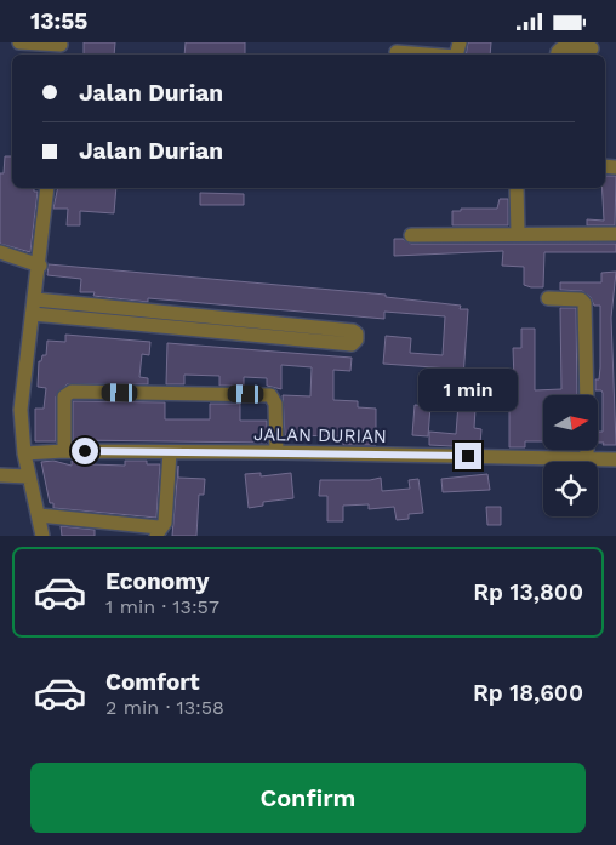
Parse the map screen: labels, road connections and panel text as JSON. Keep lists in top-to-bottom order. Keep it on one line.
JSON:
{"streets":{"street":["JALAN DURIAN"]},"north":"right","page":{"status":"13:55","banner":["Jalan Durian","Jalan Durian"],"bubble":"1 min","list":[{"name":"Economy","note":"1 min · 13:57","value":"Rp 13,800"},{"name":"Comfort","note":"2 min · 13:58","value":"Rp 18,600"}],"buttons":"Confirm"}}
